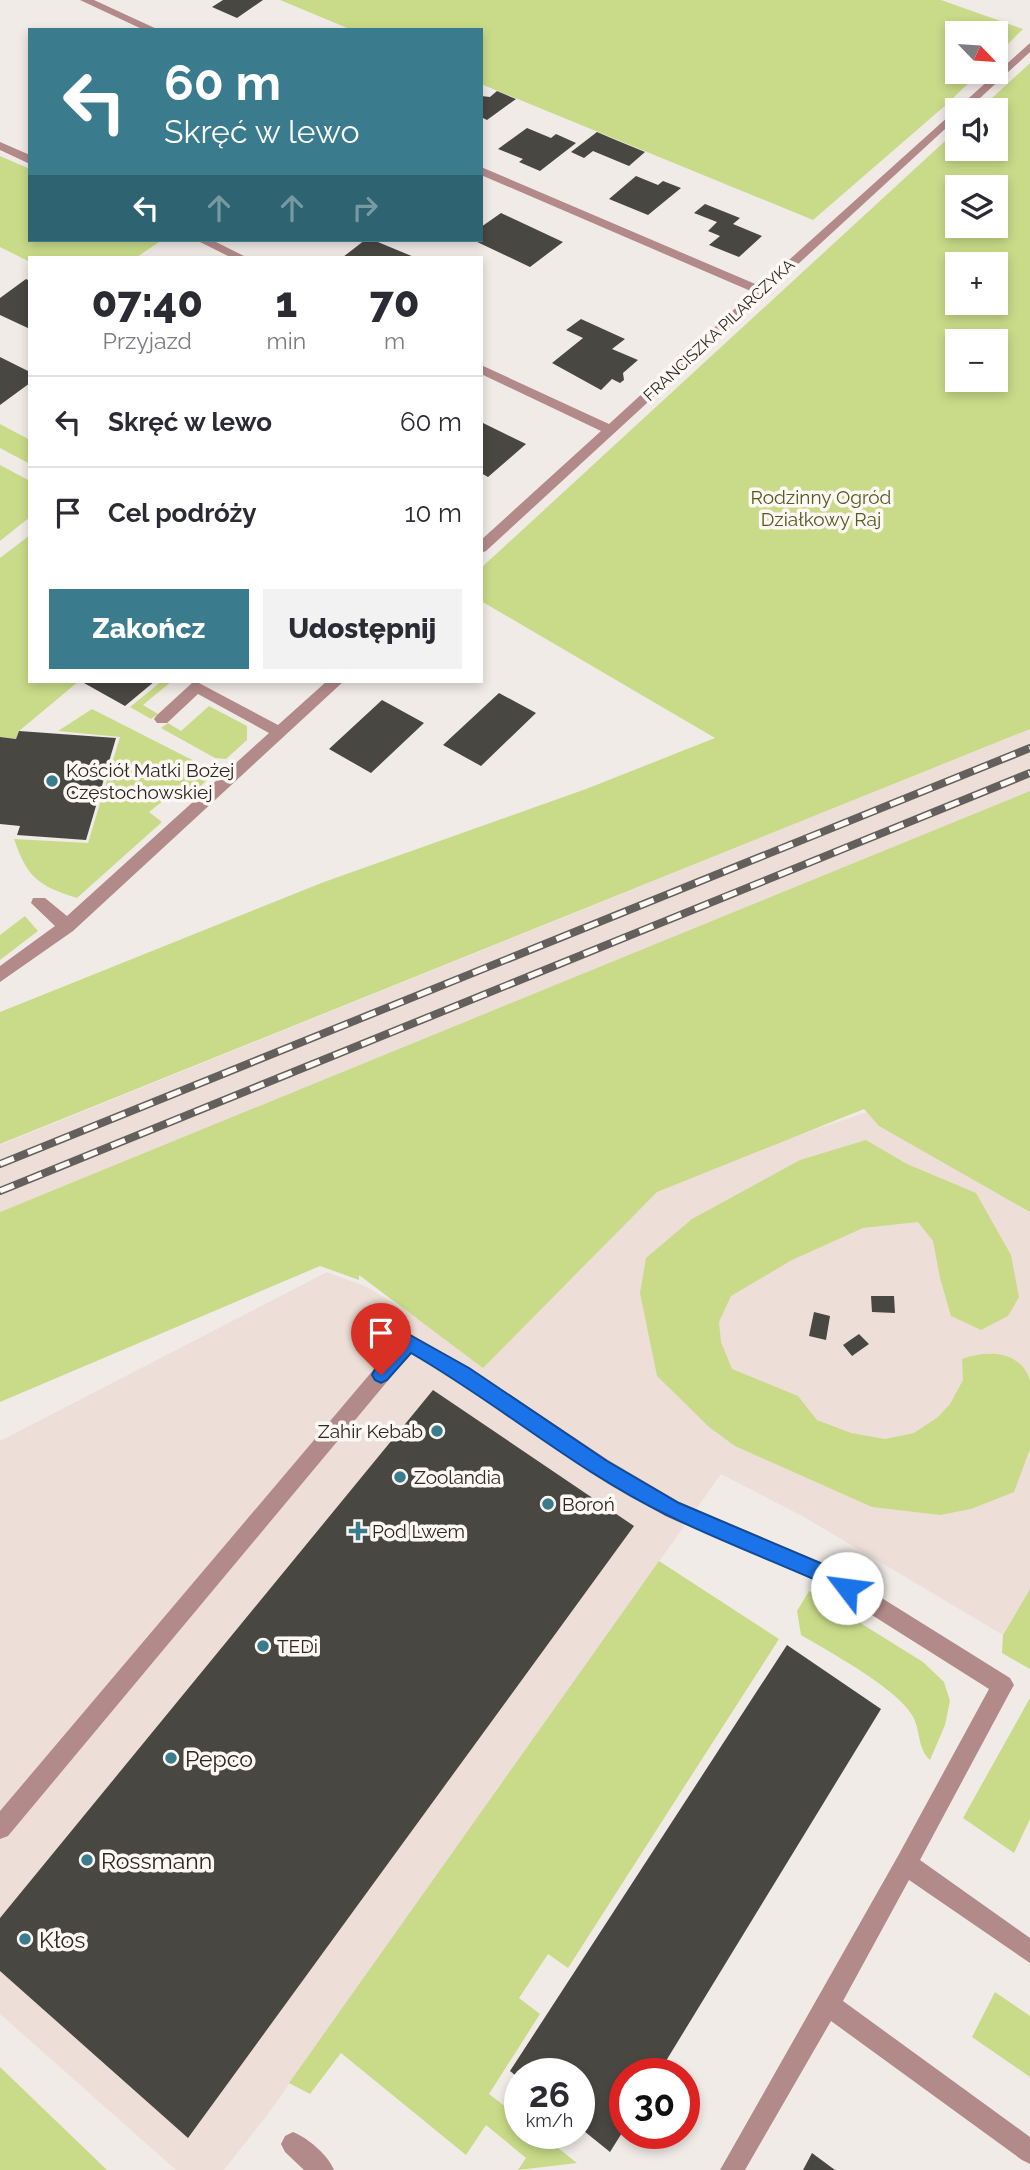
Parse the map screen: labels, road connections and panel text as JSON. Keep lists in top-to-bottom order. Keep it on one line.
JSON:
{"streets":{"street":["FRANCISZKA PILARCZYKA"]},"parks":["Rodzinny Ogród Działkowy Raj"],"places":{"other":["Kościół Matki Bożej Częstochowskiej","Zahir Kebab","Zoolandia","Boroń","TEDi","Pepco","Rossmann","Kłos"],"health":["Pod Lwem"]},"north":"bottom right","page":{"map_buttons":["+","−"],"turn":["60 m","Skręć w lewo"],"eta":["07:40","Przyjazd","1","min","70","m"],"list":[{"name":"Skręć w lewo","value":"60 m"},{"name":"Cel podróży","value":"10 m"}],"buttons":["Zakończ","Udostępnij"],"speed":"26 km/h","limit":"30"}}
